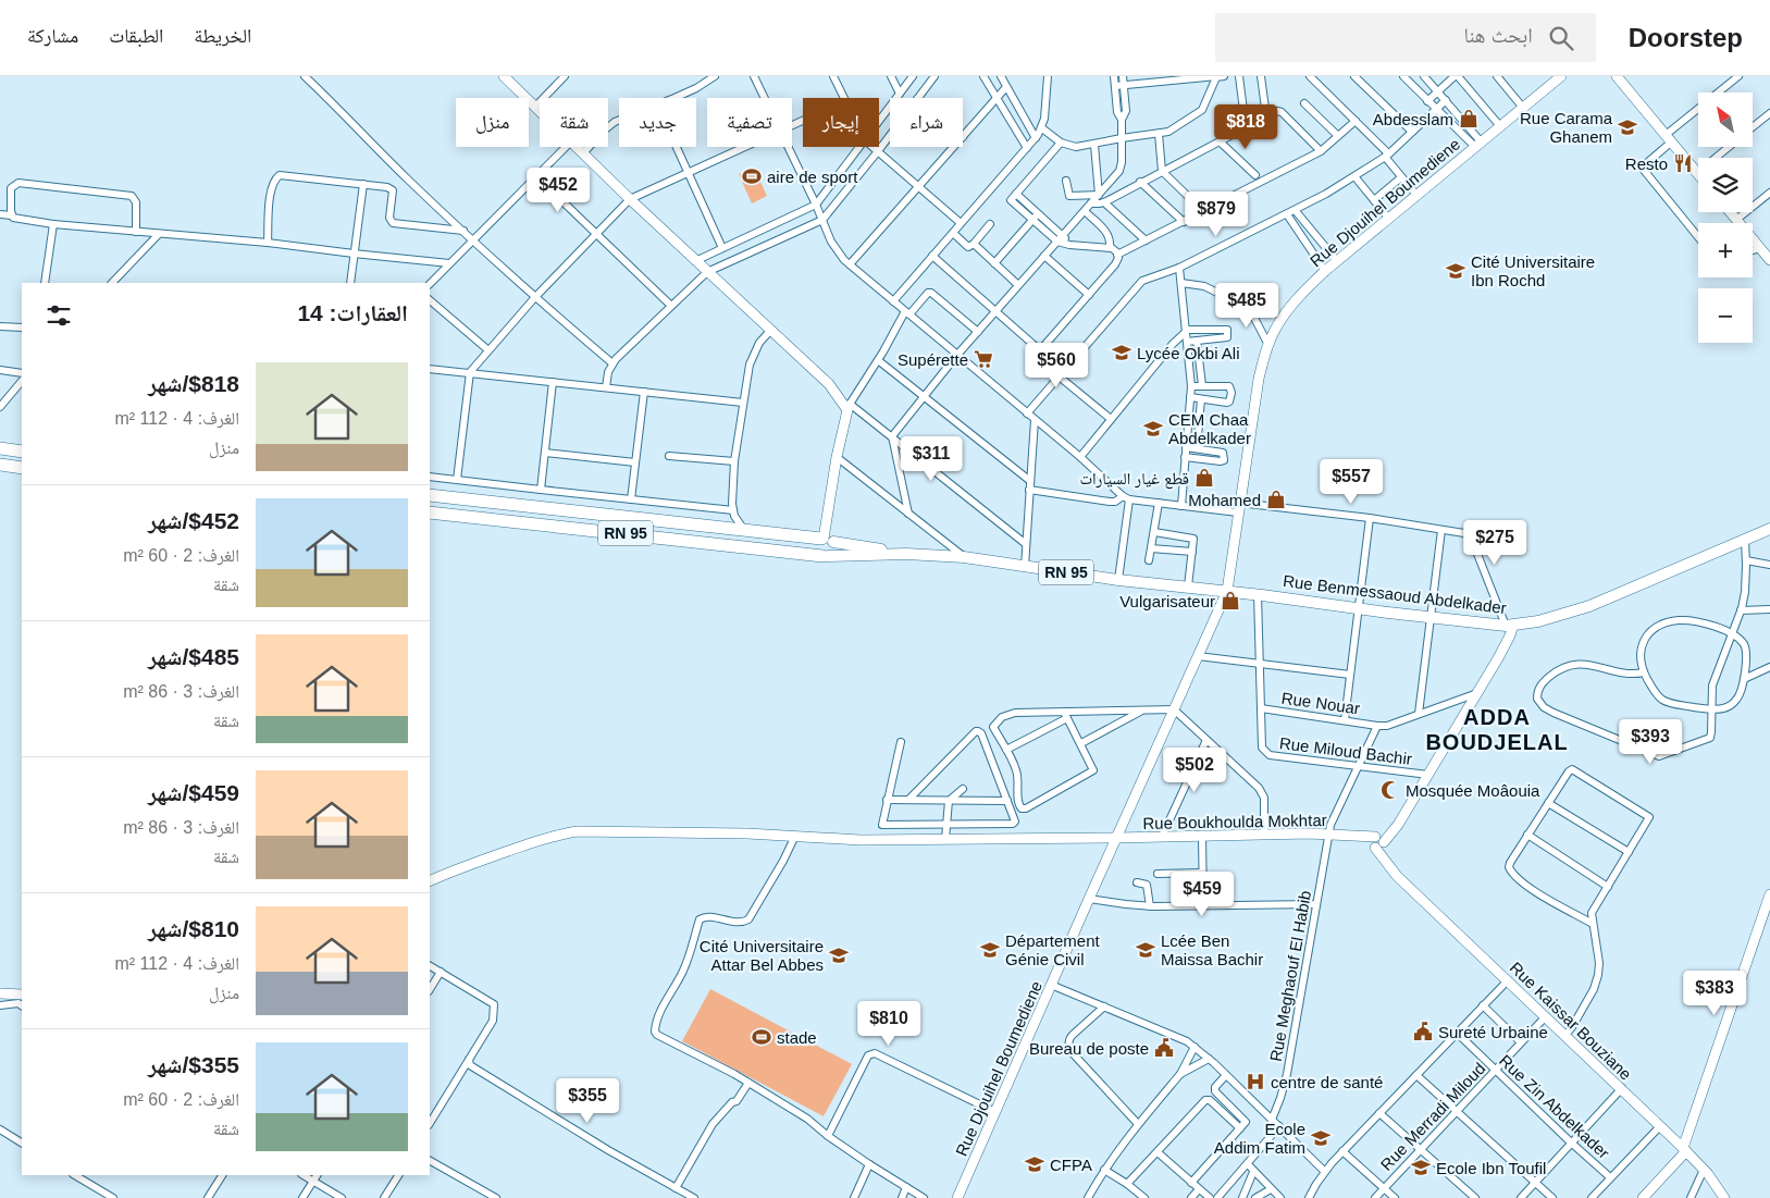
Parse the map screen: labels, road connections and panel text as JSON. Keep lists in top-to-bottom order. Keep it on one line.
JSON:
{"streets":{"highway":["RN 95"],"main road":["Rue Djouihel Boumediene","Rue Benmessaoud Abdelkader","Rue Boukhoulda Mokhtar","Rue Kaissar Bouziane"],"street":["Rue Nouar","Rue Miloud Bachir","Rue Meghaouf El Habib","Rue Zin Abdelkader","Rue Merradi Miloud"]},"crossings":[["Rue Djouihel Boumediene","RN 95"],["Rue Djouihel Boumediene","Rue Benmessaoud Abdelkader"],["Rue Djouihel Boumediene","Rue Boukhoulda Mokhtar"],["RN 95","Rue Benmessaoud Abdelkader"],["Rue Nouar","Rue Miloud Bachir"],["Rue Nouar","Rue Meghaouf El Habib"],["Rue Miloud Bachir","Rue Meghaouf El Habib"],["Rue Boukhoulda Mokhtar","Rue Meghaouf El Habib"],["Rue Boukhoulda Mokhtar","Rue Kaissar Bouziane"],["Rue Kaissar Bouziane","Rue Merradi Miloud"],["Rue Zin Abdelkader","Rue Merradi Miloud"]],"districts":["ADDA BOUDJELAL"],"places":{"shop":["Abdesslam","قطع غيار السيارات","Mohamed","Vulgarisateur"],"school or university":["Rue Carama Ghanem","Cité Universitaire Ibn Rochd","Lycée Okbi Ali","CEM Chaa Abdelkader","Département Génie Civil","Lcée Ben Maissa Bachir","Cité Universitaire Attar Bel Abbes","Ecole Addim Fatim","CFPA","Ecole Ibn Toufil"],"restaurant":["Resto"],"sports":["aire de sport","stade"],"supermarket":["Supérette"],"mosque":["Mosquée Moâouia"],"public building":["Sureté Urbaine","Bureau de poste"],"hospital":["centre de santé"]},"north":"top left","page":{"header":"Doorstep","search":"ابحث هنا","nav":["الخريطة","الطبقات","مشاركة"],"map_buttons":["+","−"],"chip":["شراء","إيجار","تصفية","جديد","شقة","منزل"],"price":["$818","$452","$879","$485","$560","$311","$557","$275","$393","$502","$459","$383","$810","$355"],"heading":"العقارات: 14","list":[{"name":"$818/شهر","note":"الغرف: 4 · 112 m² · منزل"},{"name":"$452/شهر","note":"الغرف: 2 · 60 m² · شقة"},{"name":"$485/شهر","note":"الغرف: 3 · 86 m² · شقة"},{"name":"$459/شهر","note":"الغرف: 3 · 86 m² · شقة"},{"name":"$810/شهر","note":"الغرف: 4 · 112 m² · منزل"},{"name":"$355/شهر","note":"الغرف: 2 · 60 m² · شقة"}]}}
